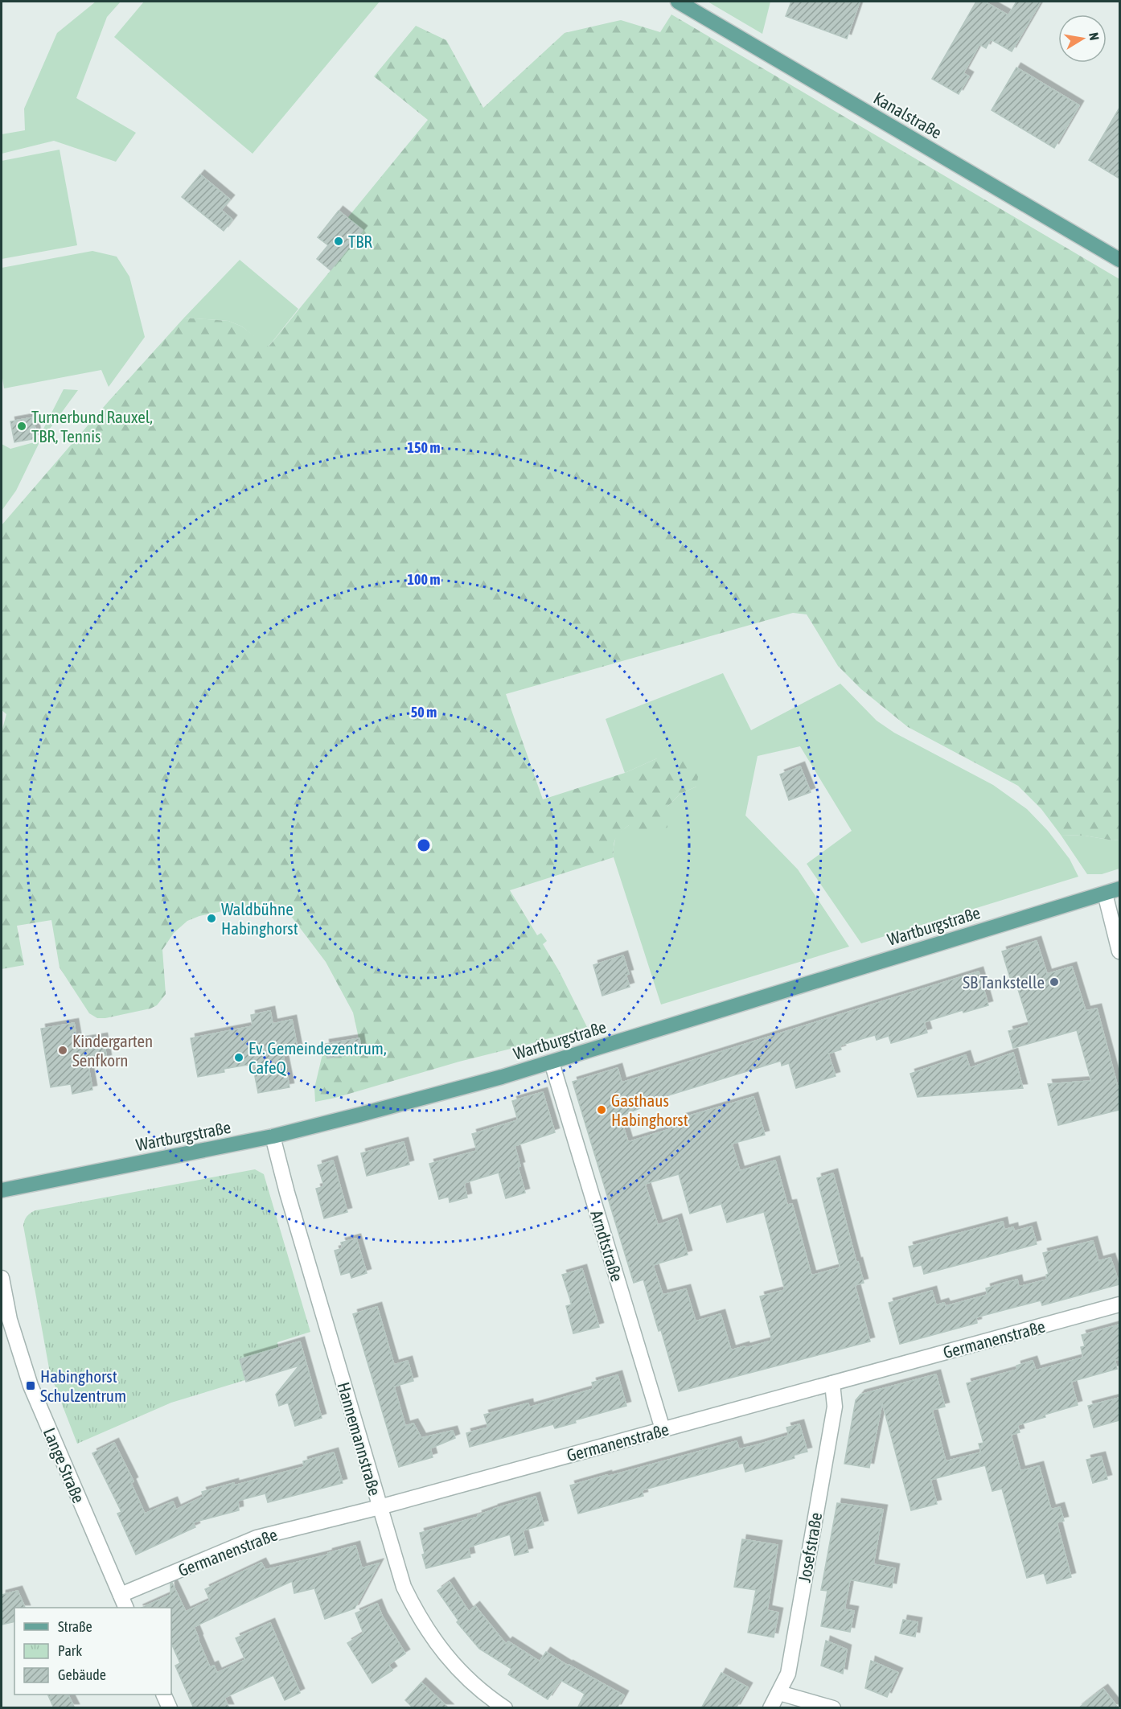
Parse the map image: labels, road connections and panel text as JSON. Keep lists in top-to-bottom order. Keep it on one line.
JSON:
{"streets":{"main road":["Kanalstraße","Wartburgstraße"],"street":["Arndtstraße","Germanenstraße","Hannemannstraße","Lange Straße","Josefstraße"]},"crossings":[["Wartburgstraße","Arndtstraße"],["Wartburgstraße","Hannemannstraße"],["Arndtstraße","Germanenstraße"],["Germanenstraße","Hannemannstraße"],["Germanenstraße","Lange Straße"],["Germanenstraße","Josefstraße"]],"places":{"other":["TBR","Turnerbund Rauxel, TBR, Tennis","Waldbühne Habinghorst","SB Tankstelle","Kindergarten Senfkorn","Ev. Gemeindezentrum, CafeQ","Gasthaus Habinghorst"],"transit":["Habinghorst Schulzentrum"]},"legend":["Straße","Park","Gebäude"],"north":"right","rings":["150 m","100 m","50 m"]}
